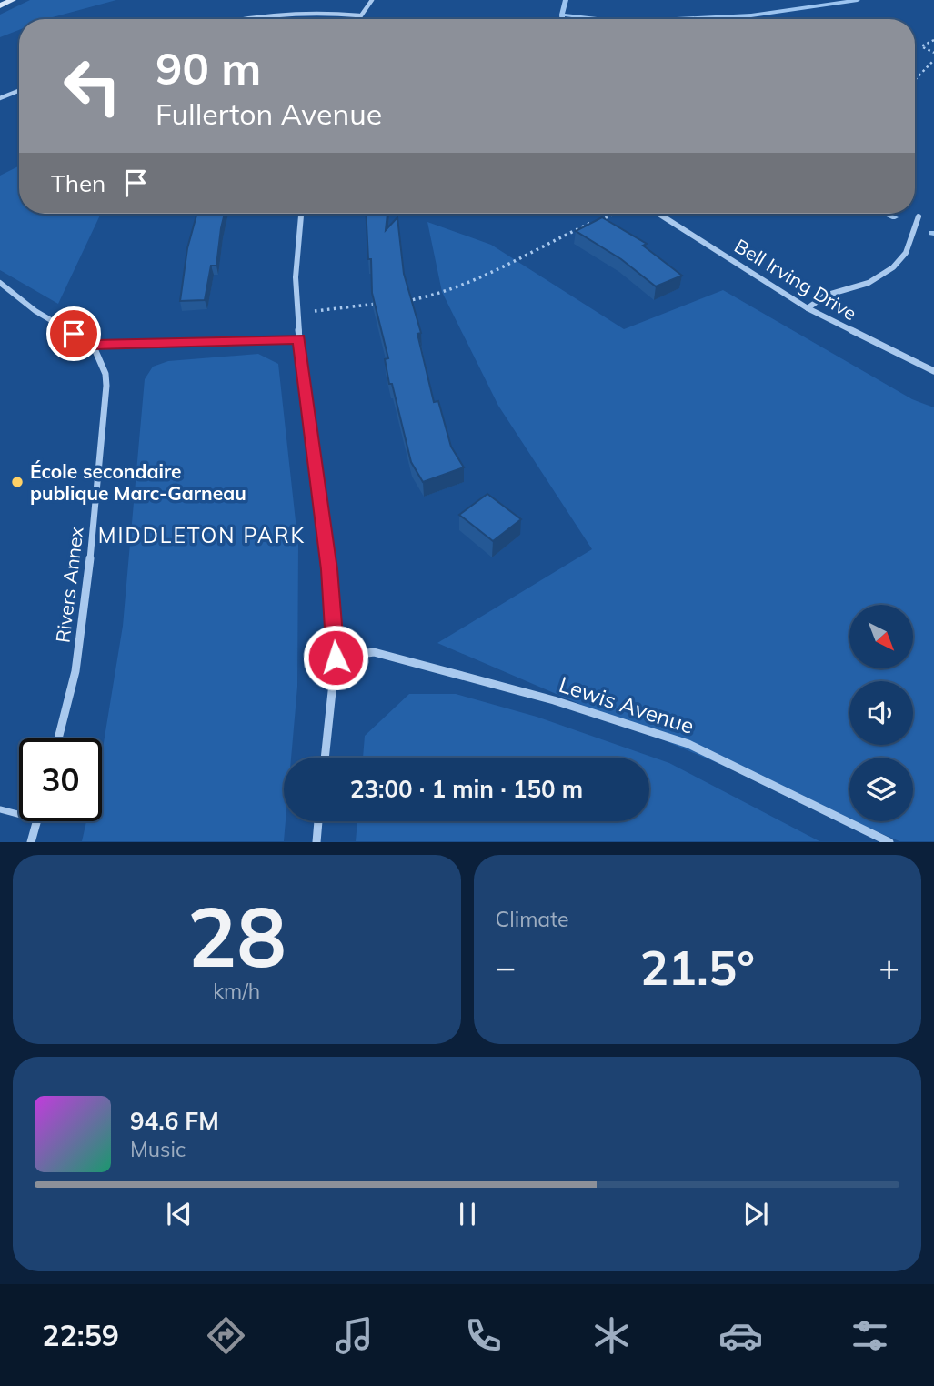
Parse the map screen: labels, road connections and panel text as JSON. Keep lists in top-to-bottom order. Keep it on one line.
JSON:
{"streets":{"street":["Bell Irving Drive","Rivers Annex","Lewis Avenue"]},"districts":["MIDDLETON PARK"],"places":["École secondaire publique Marc-Garneau"],"north":"bottom right","page":{"turn":["90 m","Fullerton Avenue"],"then":"Then","limit":"30","trip":"23:00 · 1 min · 150 m","tile":[["28","km/h"],"Climate"],"heat":["−","21.5°","+"],"song":["94.6 FM","Music"],"tabs":"22:59"}}
